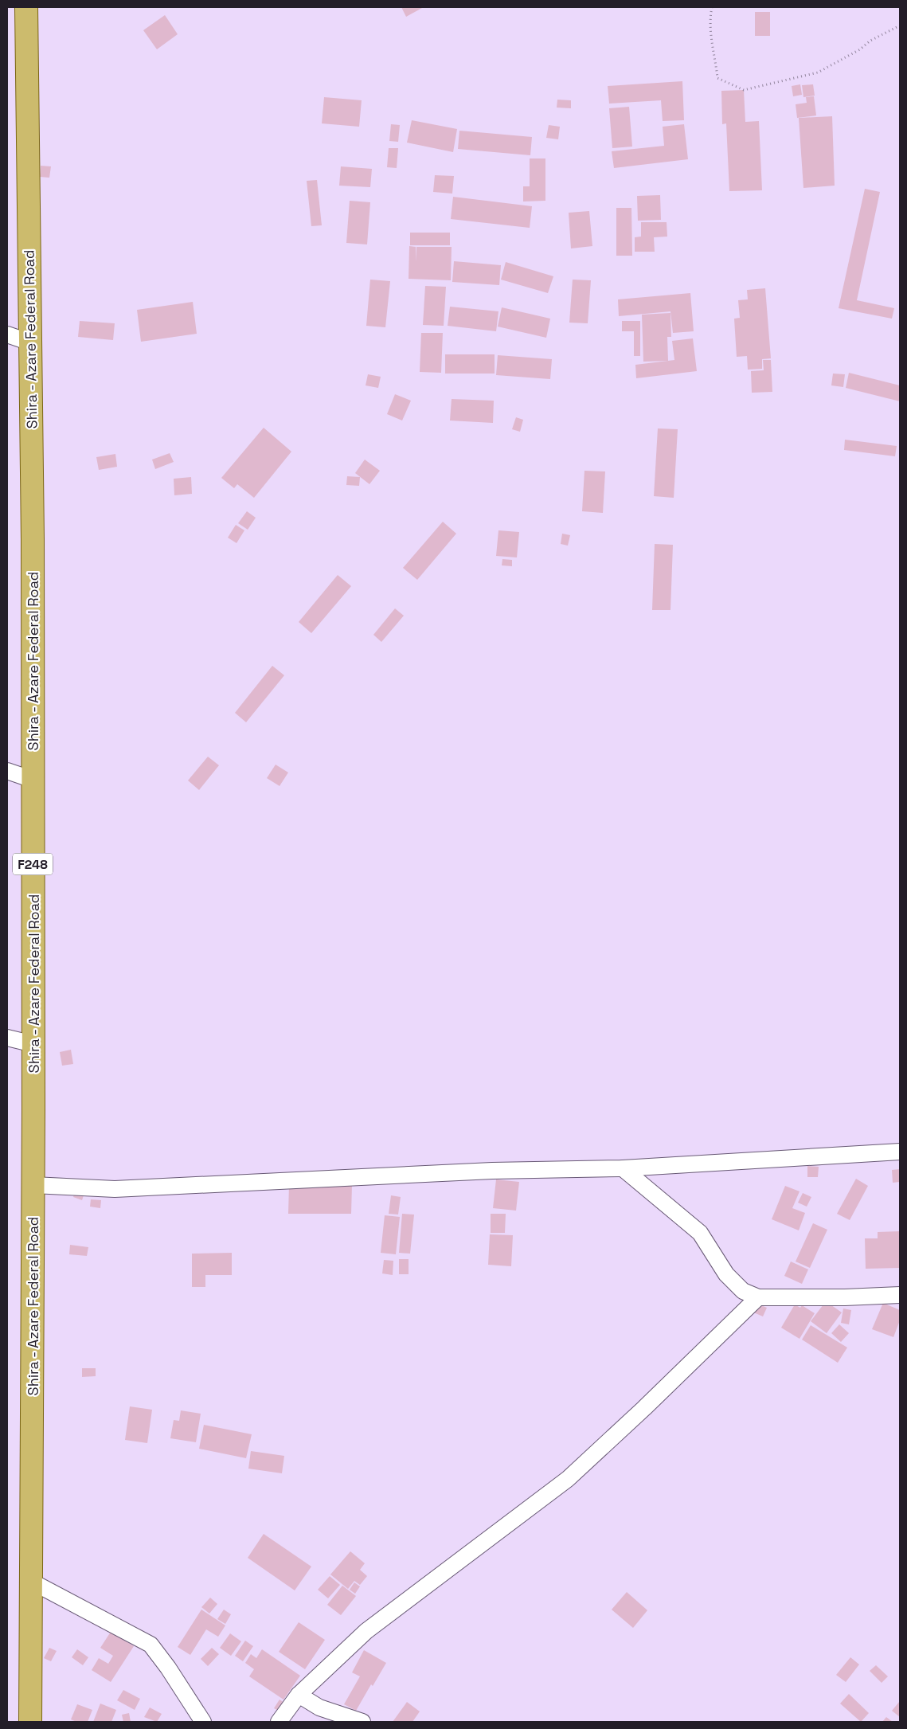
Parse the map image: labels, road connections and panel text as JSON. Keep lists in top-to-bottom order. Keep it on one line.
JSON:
{"streets":{"main road":["Shira - Azare Federal Road","F248"]}}
